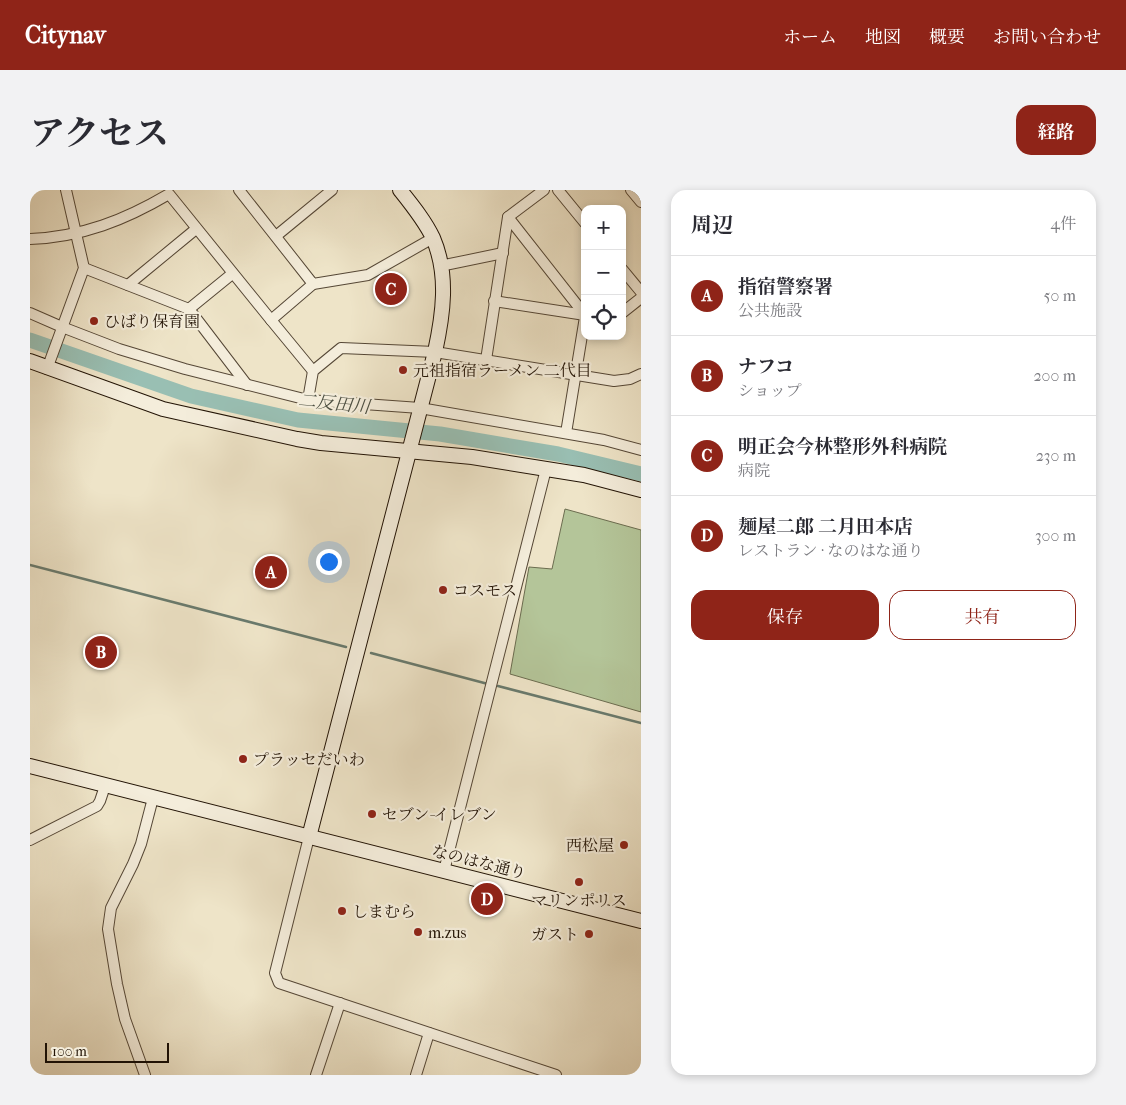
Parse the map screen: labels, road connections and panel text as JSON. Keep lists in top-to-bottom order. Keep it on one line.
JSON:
{"streets":{"street":["なのはな通り"]},"water":["二反田川"],"places":["ひばり保育園","元祖指宿ラーメン 二代目","コスモス","プラッセだいわ","セブン-イレブン","西松屋","マリンポリス","しまむら","m.zus","ガスト"],"scale_bar":"100 m","page":{"header":"Citynav","nav":["ホーム","地図","概要","お問い合わせ"],"title":"アクセス","buttons":["経路",["保存","共有"]],"heading":["周辺","4件"],"map_buttons":["+","−"],"list":[{"mark":"A","name":"指宿警察署","note":"公共施設","value":"50 m"},{"mark":"B","name":"ナフコ","note":"ショップ","value":"200 m"},{"mark":"C","name":"明正会今林整形外科病院","note":"病院","value":"230 m"},{"mark":"D","name":"麺屋二郎 二月田本店","note":"レストラン · なのはな通り","value":"300 m"}],"pins":["C","A","B","D"],"scale":"100 m"}}
